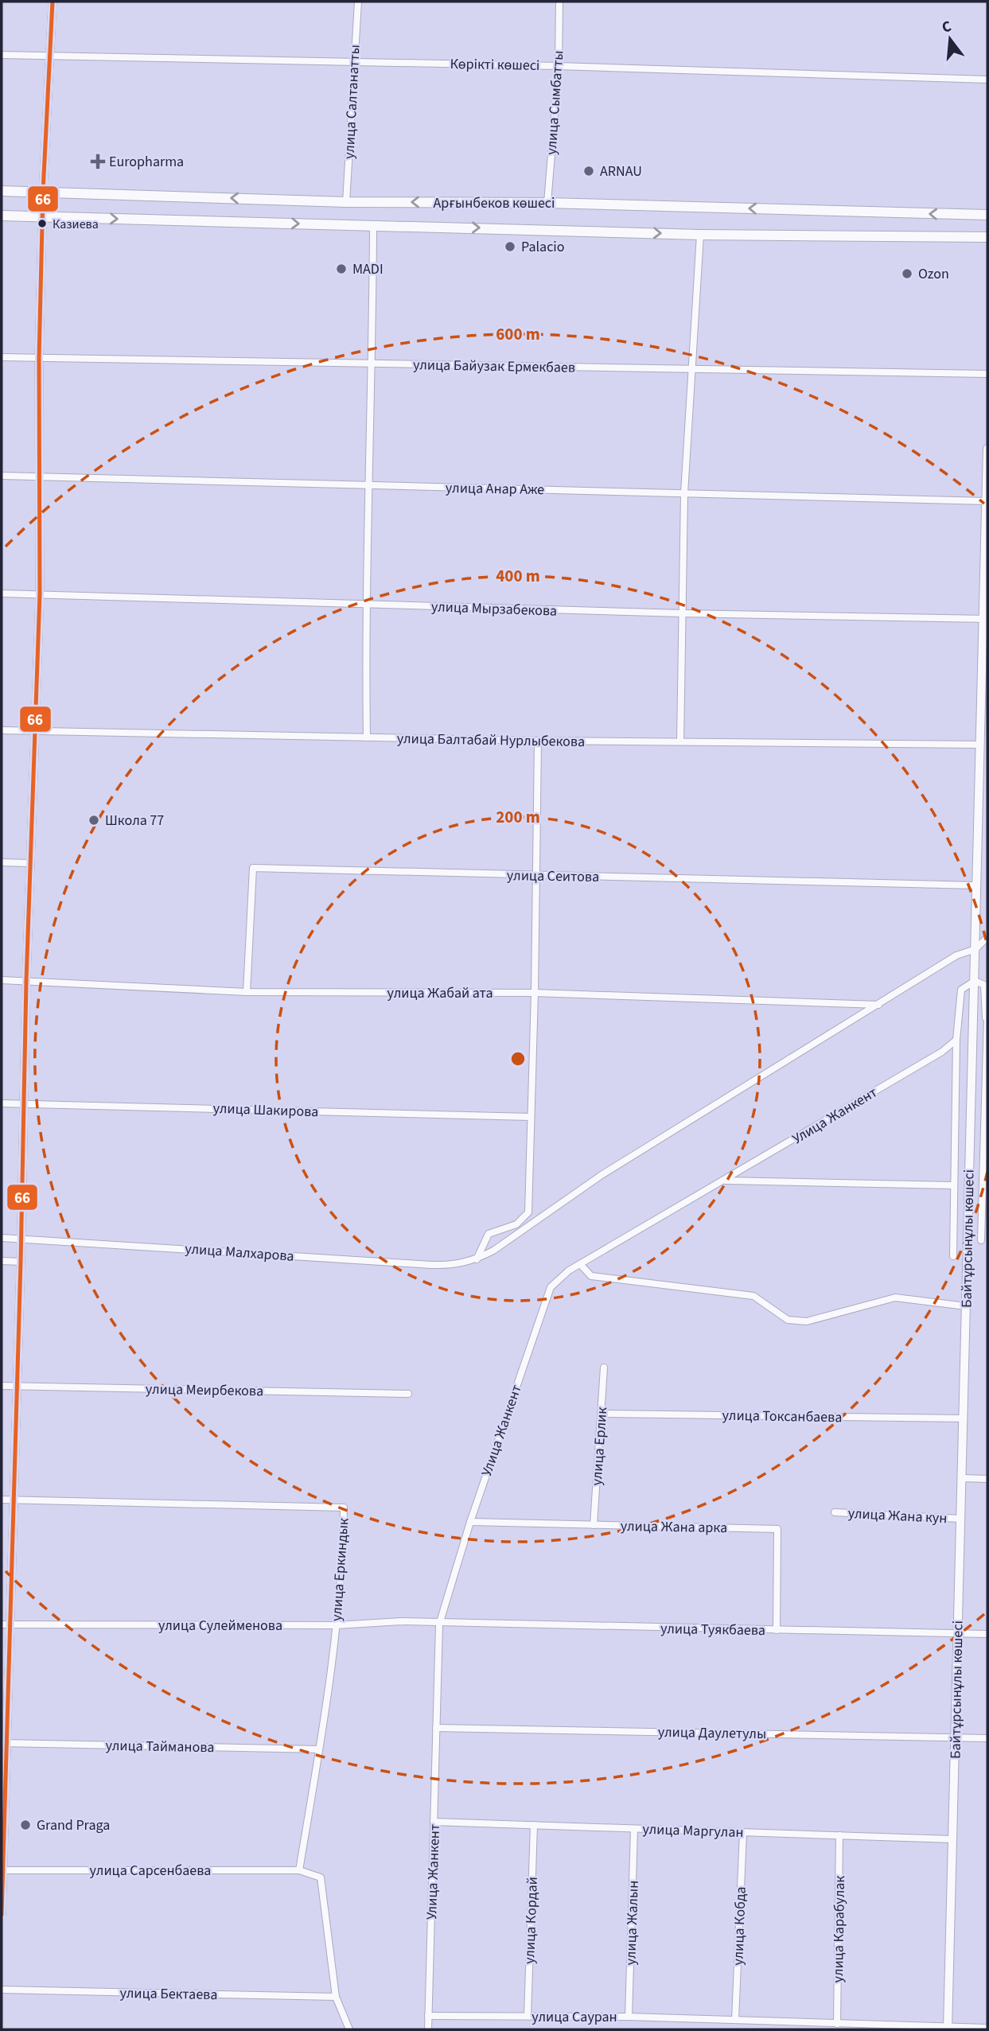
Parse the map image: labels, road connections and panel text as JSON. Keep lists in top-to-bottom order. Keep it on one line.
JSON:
{"streets":{"main road":["Арғынбеков көшесі","Байтұрсынұлы көшесі"],"street":["Көрікті көшесі","улица Салтанатты","улица Сымбатты","улица Байузак Ермекбаев","улица Анар Аже","улица Мырзабекова","улица Балтабай Нурлыбекова","улица Сеитова","улица Жабай ата","улица Шакирова","Улица Жанкент","улица Малхарова","улица Меирбекова","улица Токсанбаева","улица Ерлик","улица Жана кун","улица Жана арка","улица Еркиндык","улица Сулейменова","улица Туякбаева","улица Даулетулы","улица Тайманова","улица Маргулан","улица Сарсенбаева","улица Кордай","улица Жалын","улица Кобда","улица Карабулак","улица Бектаева","улица Сауран"]},"crossings":[["Көрікті көшесі","улица Салтанатты"],["Көрікті көшесі","улица Сымбатты"],["улица Салтанатты","Арғынбеков көшесі"],["улица Сымбатты","Арғынбеков көшесі"],["улица Анар Аже","Байтұрсынұлы көшесі"],["улица Мырзабекова","Байтұрсынұлы көшесі"],["улица Балтабай Нурлыбекова","Байтұрсынұлы көшесі"],["улица Сеитова","улица Жабай ата"],["улица Сеитова","Байтұрсынұлы көшесі"],["улица Жабай ата","улица Малхарова"],["Улица Жанкент","улица Жана арка"],["Улица Жанкент","улица Сулейменова"],["Улица Жанкент","улица Туякбаева"],["Улица Жанкент","улица Даулетулы"],["Улица Жанкент","улица Маргулан"],["Улица Жанкент","улица Сауран"],["Байтұрсынұлы көшесі","улица Малхарова"],["Байтұрсынұлы көшесі","улица Токсанбаева"],["Байтұрсынұлы көшесі","улица Жана кун"],["Байтұрсынұлы көшесі","улица Туякбаева"],["Байтұрсынұлы көшесі","улица Даулетулы"],["Байтұрсынұлы көшесі","улица Маргулан"],["Байтұрсынұлы көшесі","улица Сауран"],["улица Токсанбаева","улица Ерлик"],["улица Ерлик","улица Жана арка"],["улица Жана арка","улица Туякбаева"],["улица Еркиндык","улица Сулейменова"],["улица Еркиндык","улица Тайманова"],["улица Еркиндык","улица Сарсенбаева"],["улица Сулейменова","улица Туякбаева"],["улица Маргулан","улица Кордай"],["улица Маргулан","улица Жалын"],["улица Маргулан","улица Кобда"],["улица Маргулан","улица Карабулак"],["улица Кордай","улица Сауран"],["улица Жалын","улица Сауран"],["улица Кобда","улица Сауран"],["улица Карабулак","улица Сауран"]],"places":{"health":["Europharma"],"other":["ARNAU","Казиева","Palacio","MADI","Ozon","Школа 77","Grand Praga"]},"lines":["transit line 66"],"north":"top","rings":["600 m","400 m","200 m"]}
